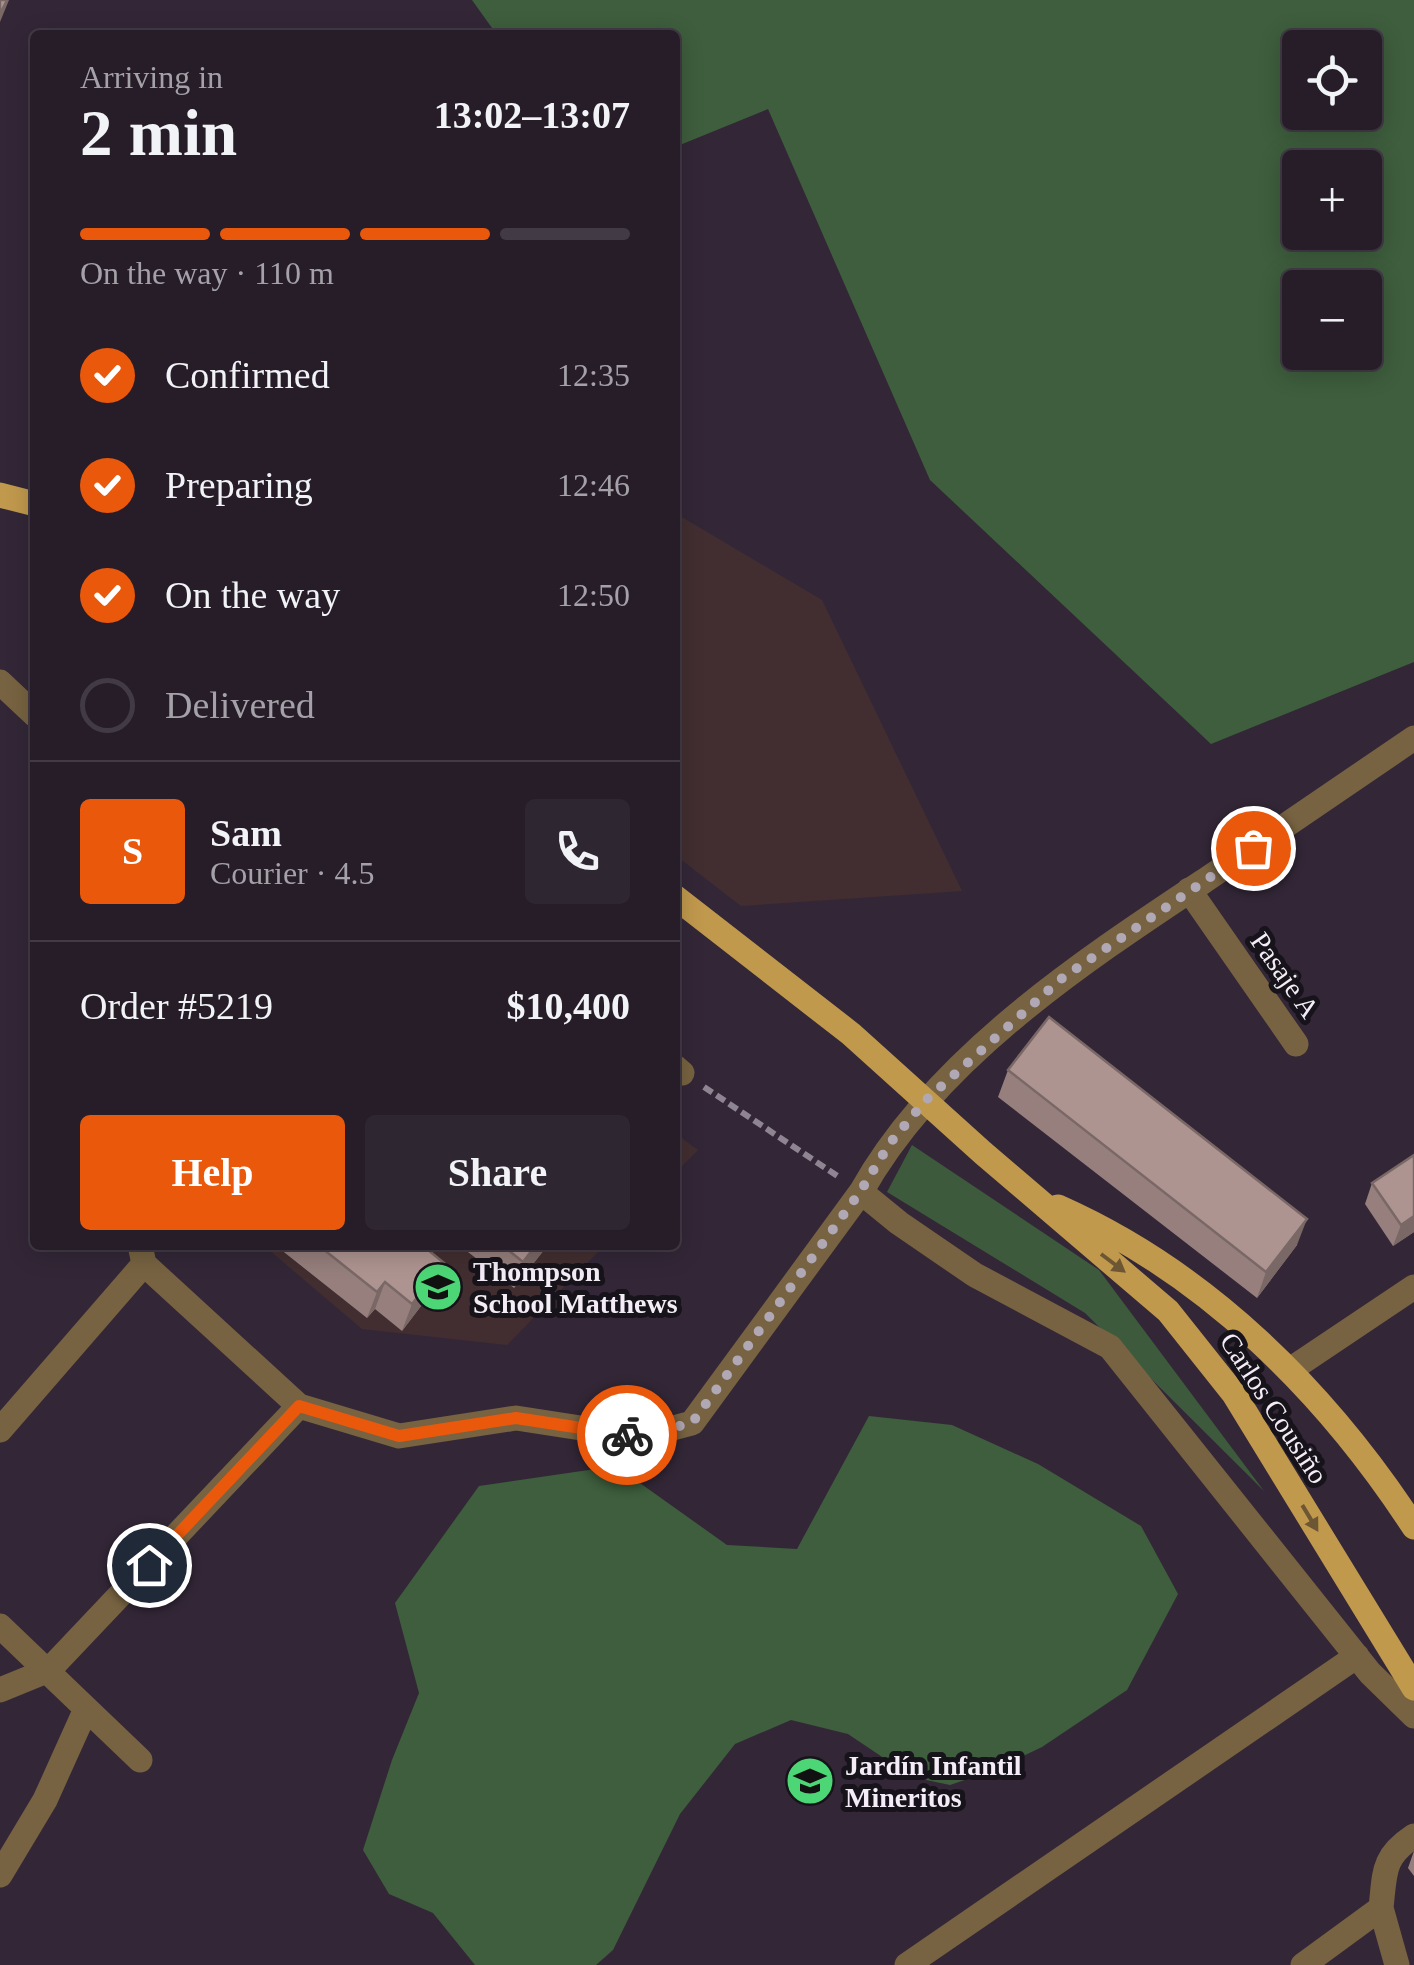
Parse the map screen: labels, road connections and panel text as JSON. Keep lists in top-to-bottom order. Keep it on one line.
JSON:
{"streets":{"main road":["Carlos Cousiño"],"street":["Pasaje A"]},"places":{"school or university":["Thompson School Matthews","Jardín Infantil Mineritos"]},"page":{"map_buttons":["+","−"],"heading":["2 min","Arriving in","13:02–13:07"],"panel":["Sam","Courier · 4.5","Order #5219","$10,400"],"bar":"On the way · 110 m","list":[["Confirmed","12:35"],["Preparing","12:46"],["On the way","12:50"],"Delivered"],"round":"S","buttons":["Help","Share"]}}
